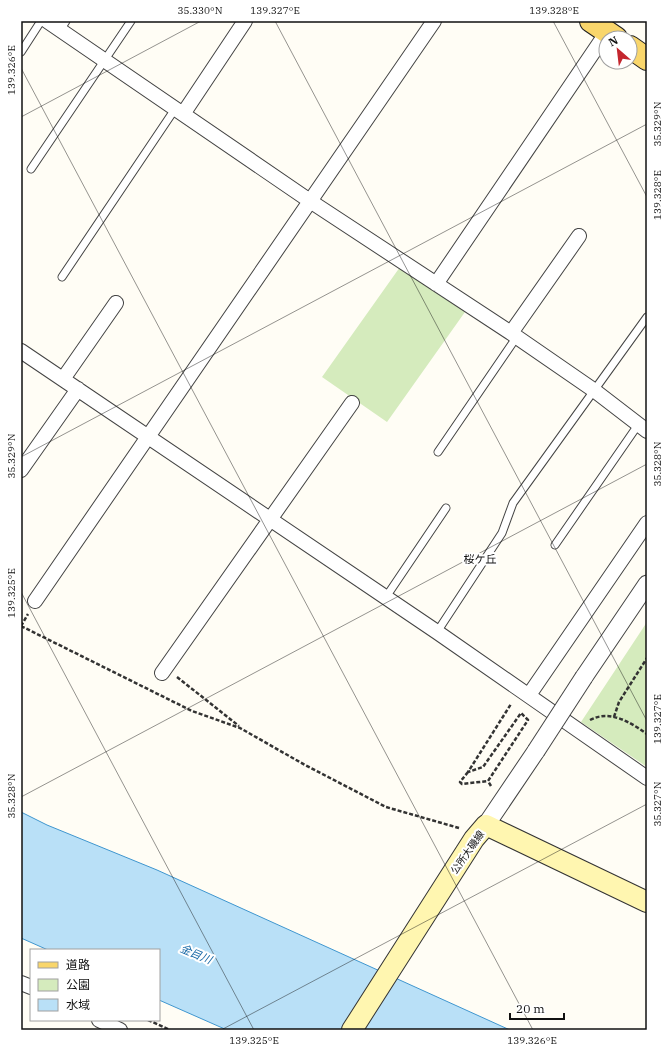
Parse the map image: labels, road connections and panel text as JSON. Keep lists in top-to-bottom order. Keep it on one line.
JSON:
{"streets":{"main road":["公所大磯線"]},"districts":["桜ケ丘"],"water":["金目川"],"legend":["道路","公園","水域"],"scale_bar":"20 m","north":"top left","coordinates":["35.330°N","139.327°E","139.328°E","139.326°E","35.329°N","35.328°N","139.325°E","35.327°N"]}
